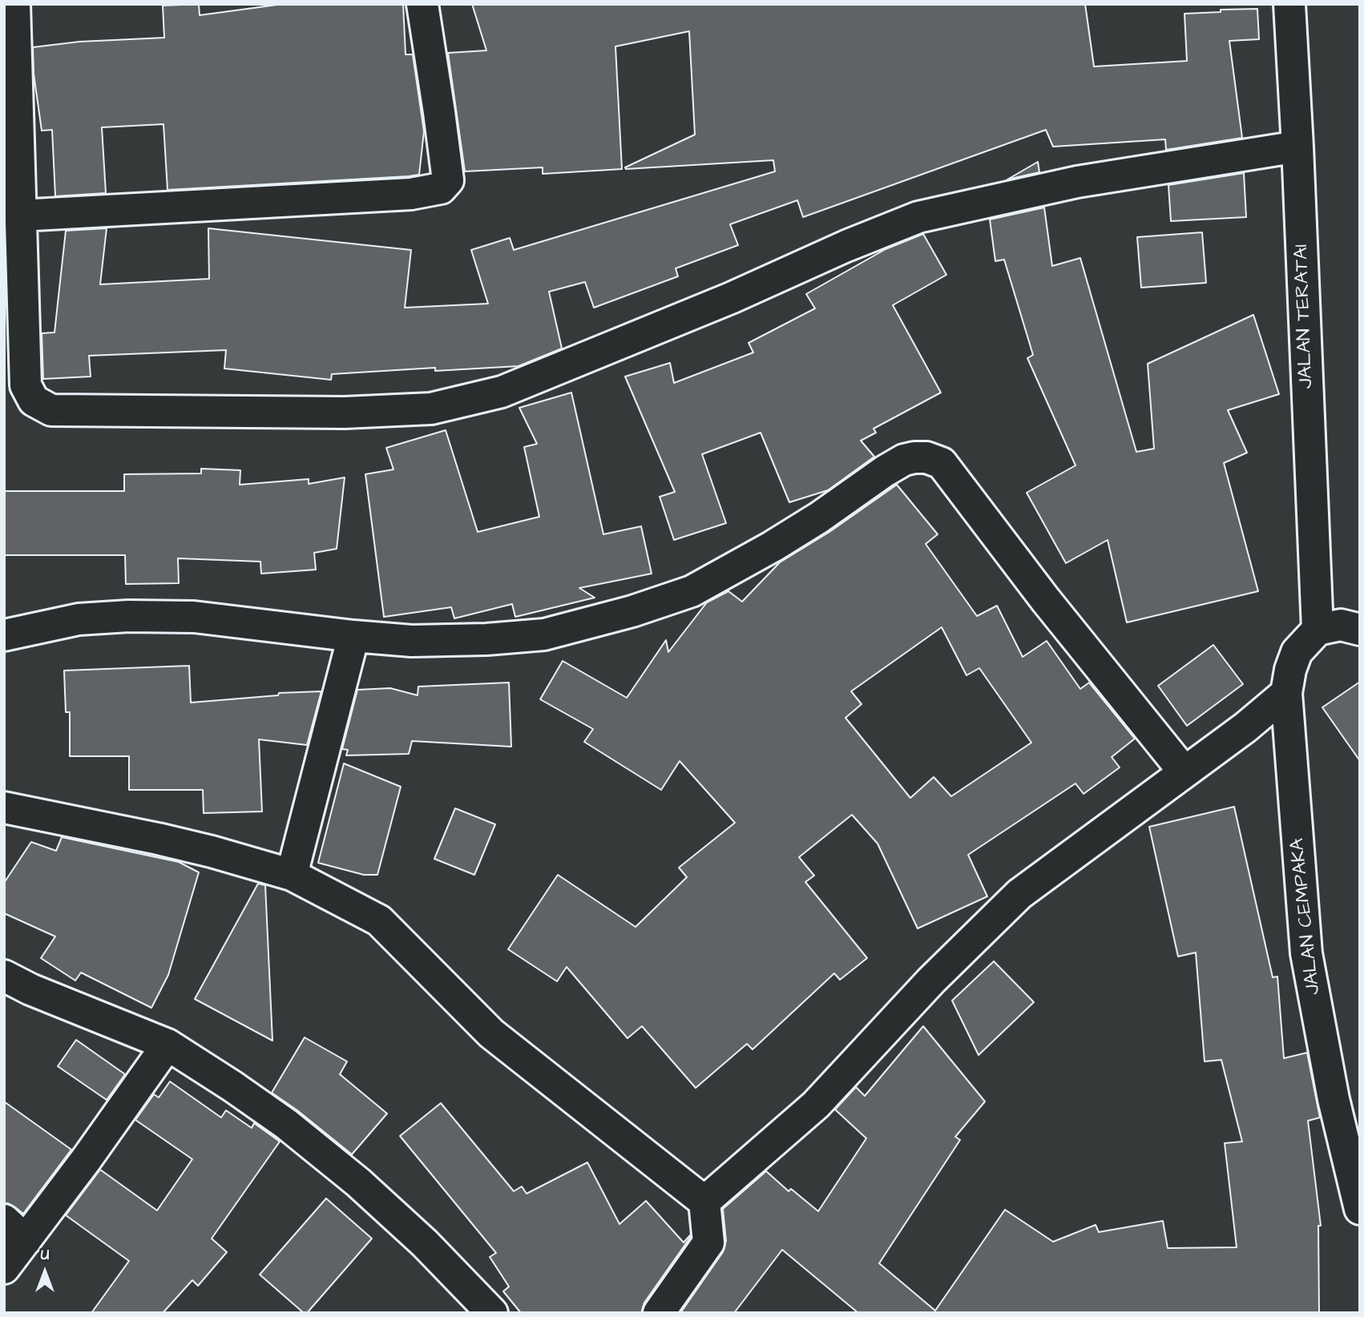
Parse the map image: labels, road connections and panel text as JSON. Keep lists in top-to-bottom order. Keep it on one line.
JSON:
{"streets":{"street":["JALAN TERATAI","JALAN CEMPAKA"]},"crossings":[["JALAN TERATAI","JALAN CEMPAKA"]],"north":"top"}
